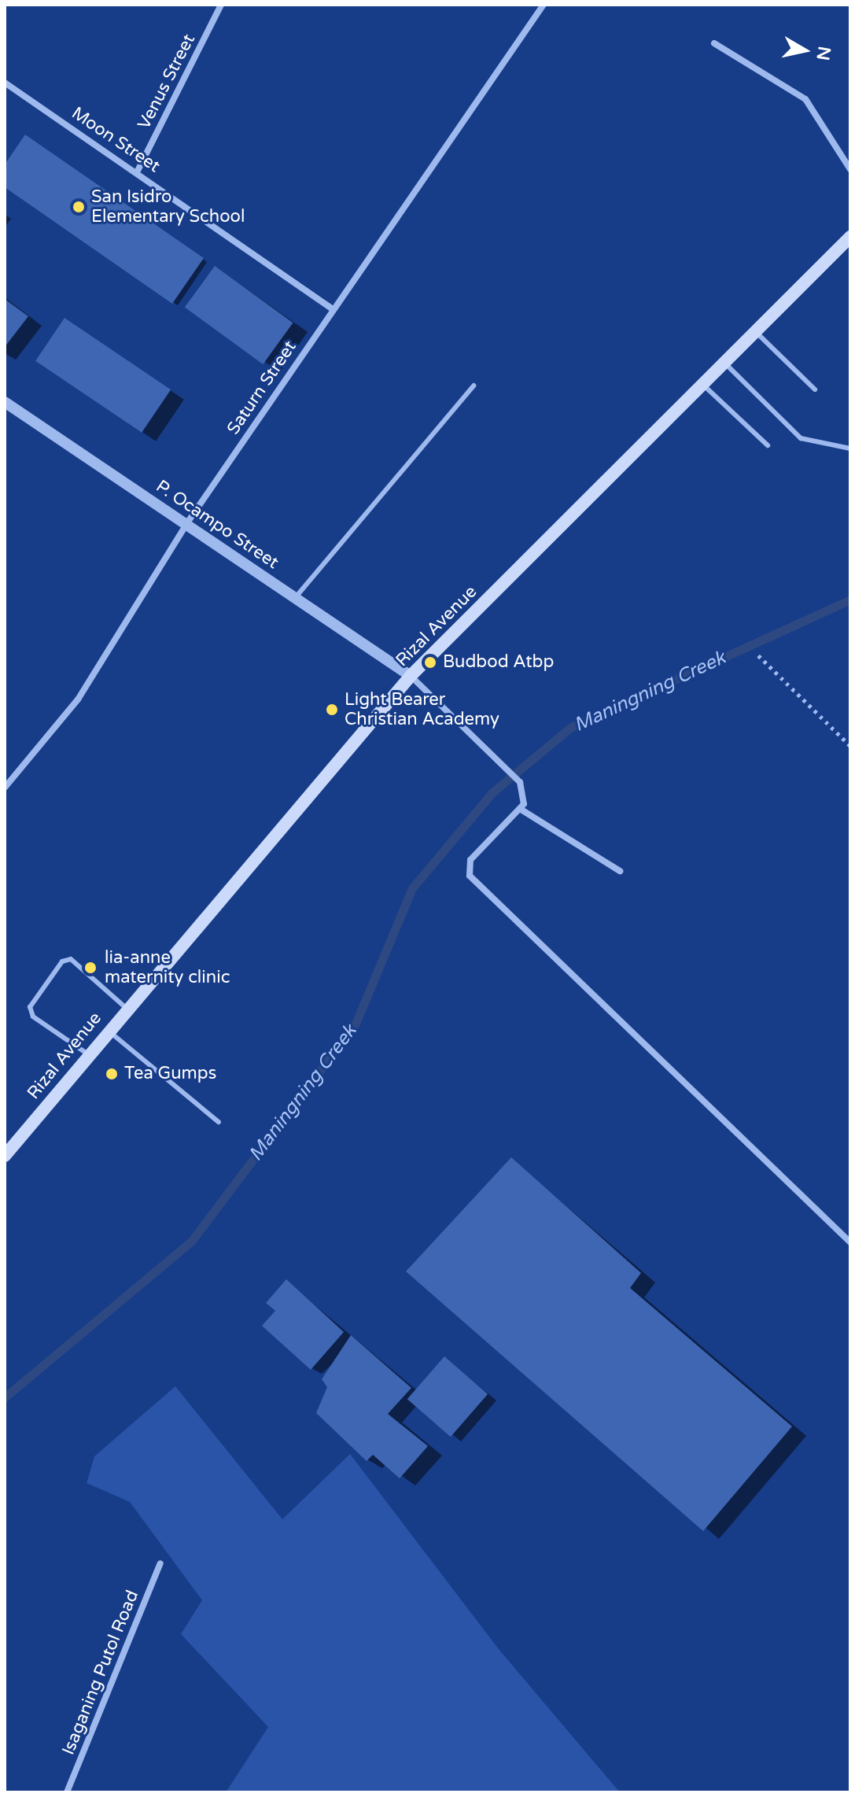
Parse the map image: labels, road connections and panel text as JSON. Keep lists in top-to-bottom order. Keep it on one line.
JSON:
{"streets":{"main road":["Rizal Avenue"],"street":["Venus Street","Moon Street","Saturn Street","P. Ocampo Street","Isaganing Putol Road"]},"crossings":[["Venus Street","Moon Street"],["Moon Street","Saturn Street"],["Saturn Street","P. Ocampo Street"],["P. Ocampo Street","Rizal Avenue"]],"water":["Maningning Creek"],"places":["San Isidro Elementary School","Budbod Atbp","Light Bearer Christian Academy","lia-anne maternity clinic","Tea Gumps"],"north":"right"}
